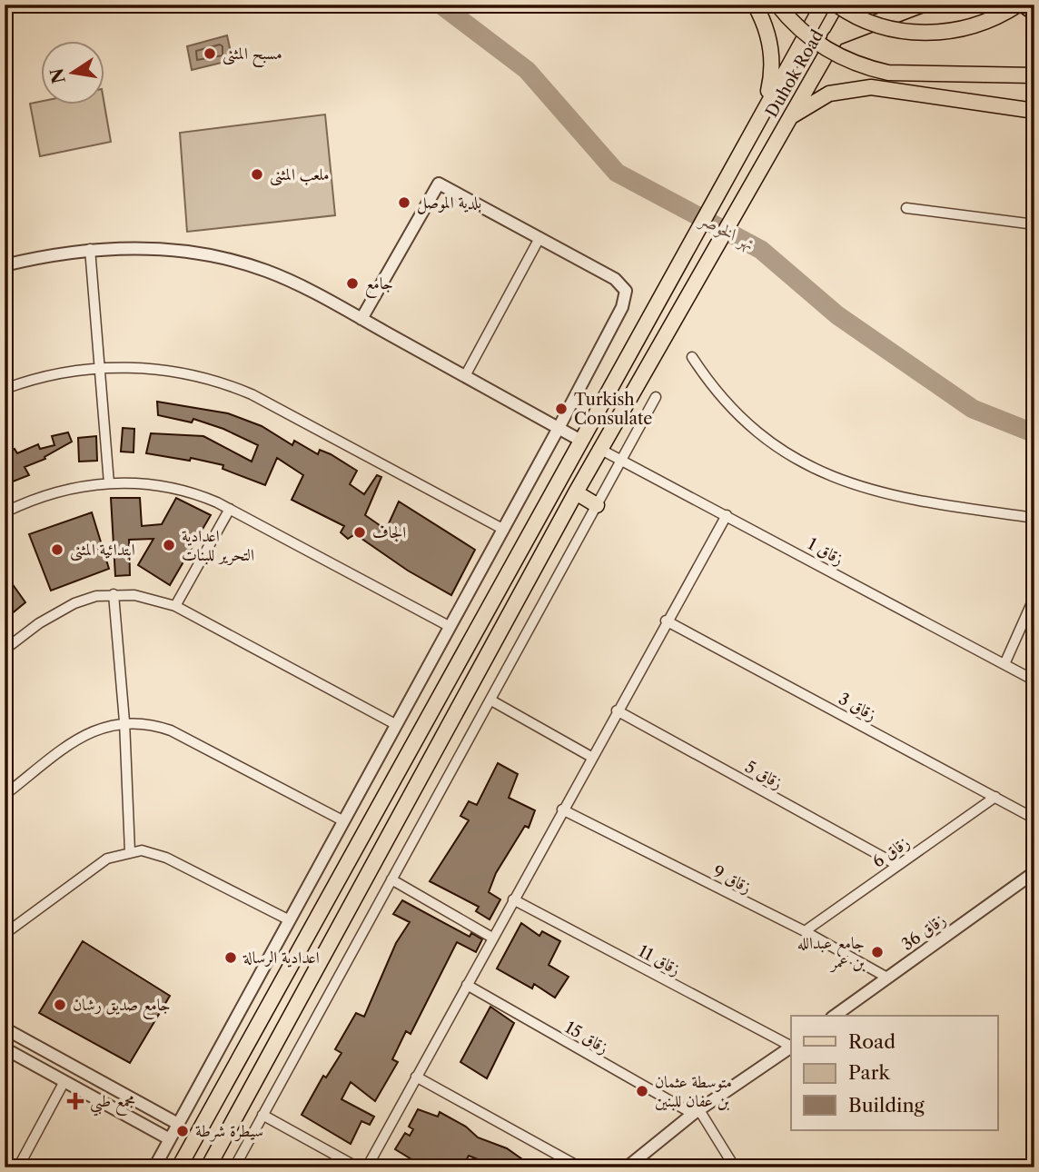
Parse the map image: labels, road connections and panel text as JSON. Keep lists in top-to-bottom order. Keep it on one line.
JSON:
{"streets":{"highway":["Duhok Road"],"street":["زقاق 1","زقاق 3","زقاق 5","زقاق 6","زقاق 9","زقاق 36","زقاق 11","زقاق 15"]},"crossings":[["Duhok Road","زقاق 1"],["زقاق 3","زقاق 6"],["زقاق 5","زقاق 6"],["زقاق 6","زقاق 9"],["زقاق 9","زقاق 36"]],"water":["نهر الخوصر"],"places":{"other":["مسبح المثنى","ملعب المثنى","بلدية الموصل","جامع","Turkish Consulate","الجاف","اعدادية التحرير للبنات","ابتدائية المثنى","جامع عبدالله بن عمر","اعدادية الرسالة","جامع صديق رشان","متوسطة عثمان بن عفان للبنين","سيطرة شرطة"],"health":["مجمع طبي"]},"legend":["Road","Park","Building"],"north":"left"}
